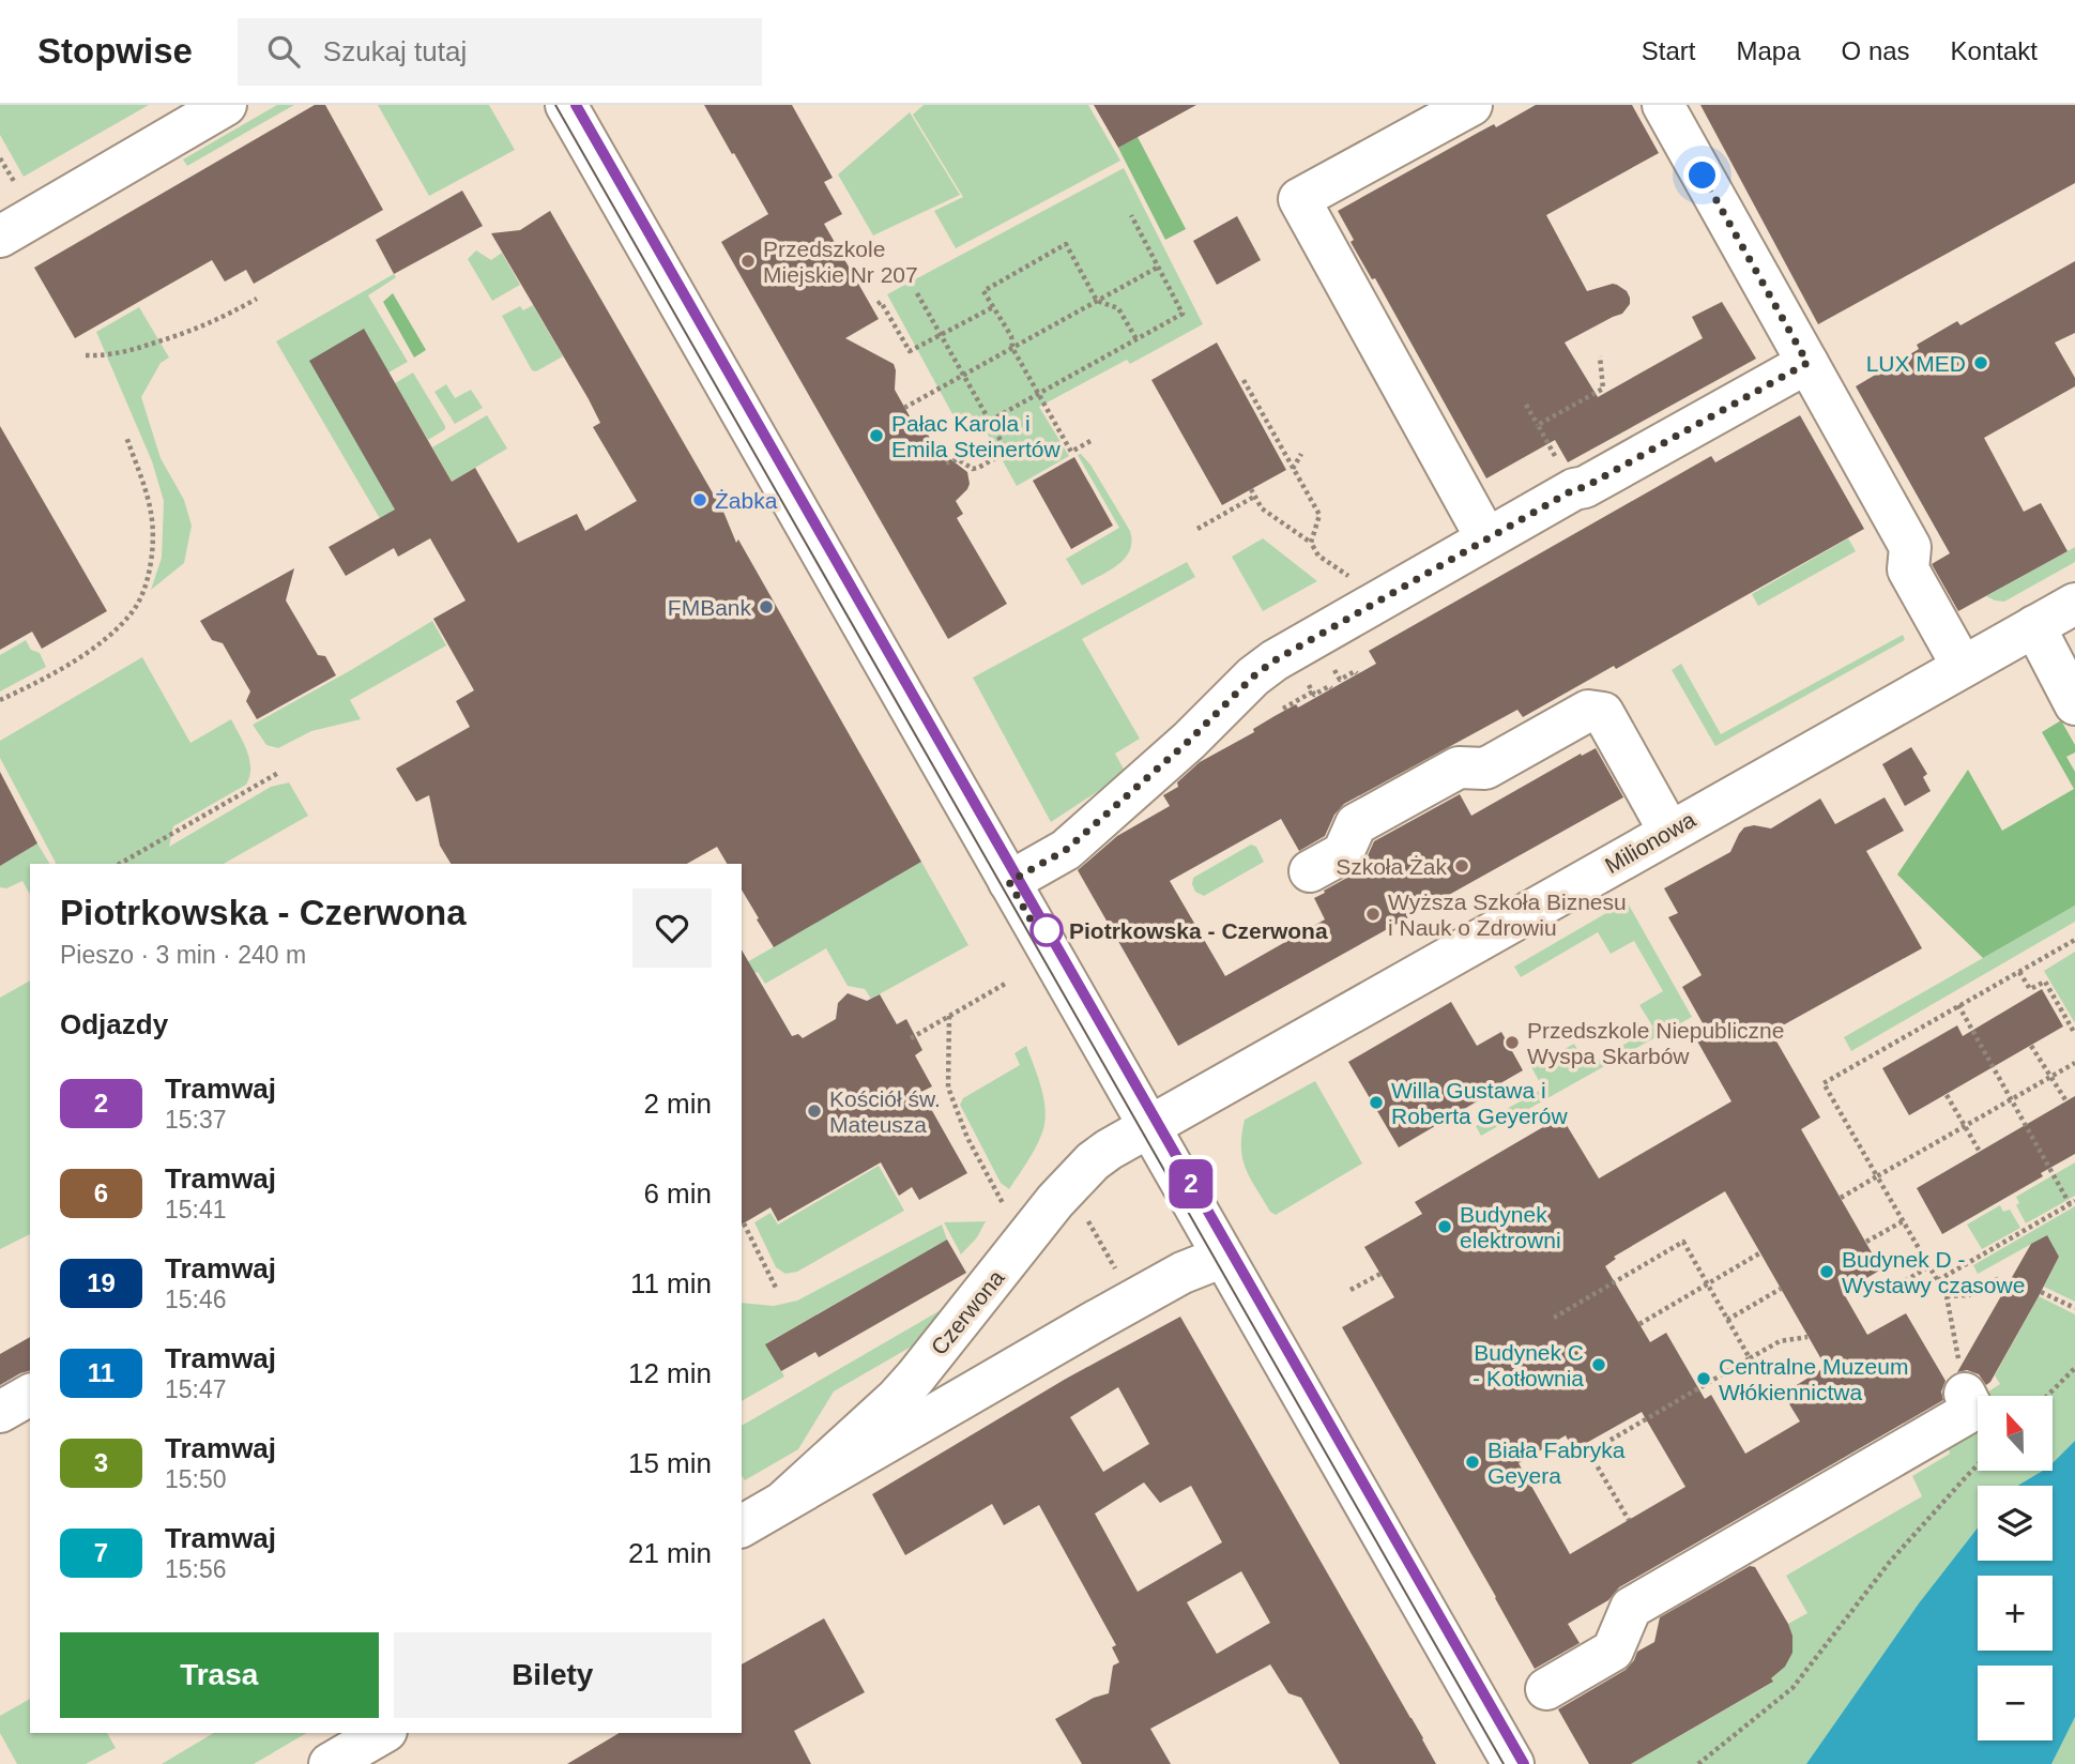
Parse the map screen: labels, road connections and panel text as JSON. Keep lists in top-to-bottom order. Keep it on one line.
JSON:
{"streets":{"street":["Milionowa","Czerwona"]},"crossings":[["Milionowa","Czerwona"]],"places":["Przedszkole Miejskie Nr 207","LUX MED","Pałac Karola i Emila Steinertów","Żabka","FMBank","Szkoła Żak","Wyższa Szkoła Biznesu i Nauk o Zdrowiu","Piotrkowska - Czerwona","Przedszkole Niepubliczne Wyspa Skarbów","Willa Gustawa i Roberta Geyerów","Kościół św. Mateusza","Budynek elektrowni","Budynek D - Wystawy czasowe","Budynek C - Kotłownia","Centralne Muzeum Włókiennictwa","Biała Fabryka Geyera"],"lines":["tram line 2"],"north":"top","page":{"header":"Stopwise","search":"Szukaj tutaj","nav":["Start","Mapa","O nas","Kontakt"],"on_map":"2","heading":[["Piotrkowska - Czerwona","Pieszo · 3 min · 240 m"],"Odjazdy"],"list":[{"mark":"2","name":"Tramwaj","note":"15:37","value":"2 min"},{"mark":"6","name":"Tramwaj","note":"15:41","value":"6 min"},{"mark":"19","name":"Tramwaj","note":"15:46","value":"11 min"},{"mark":"11","name":"Tramwaj","note":"15:47","value":"12 min"},{"mark":"3","name":"Tramwaj","note":"15:50","value":"15 min"},{"mark":"7","name":"Tramwaj","note":"15:56","value":"21 min"}],"map_buttons":["+","−"],"buttons":["Trasa","Bilety"]}}
